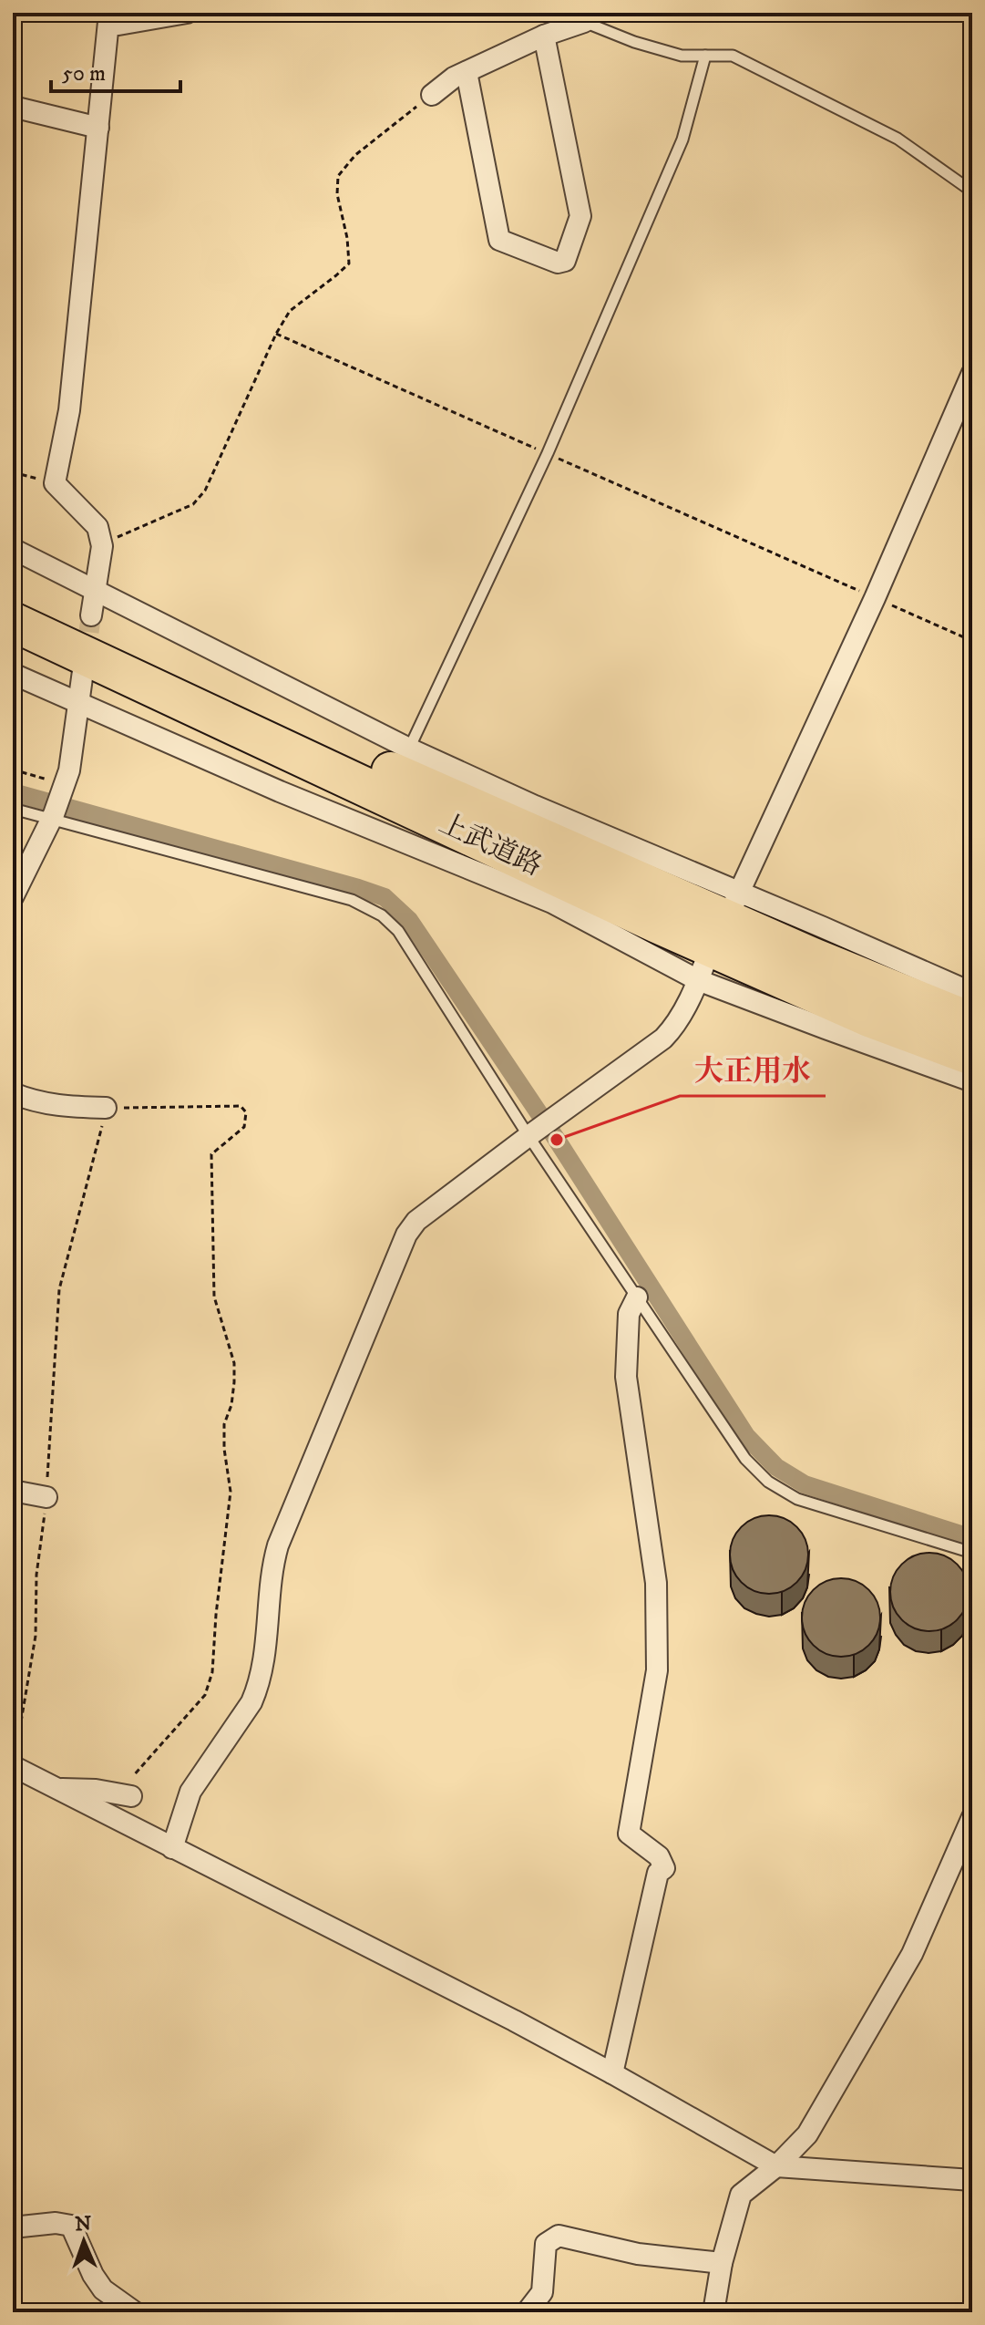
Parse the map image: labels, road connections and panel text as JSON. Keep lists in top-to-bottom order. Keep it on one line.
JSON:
{"streets":{"highway":["上武道路"]},"places":["大正用水"],"scale_bar":"50 m","north":"top"}
